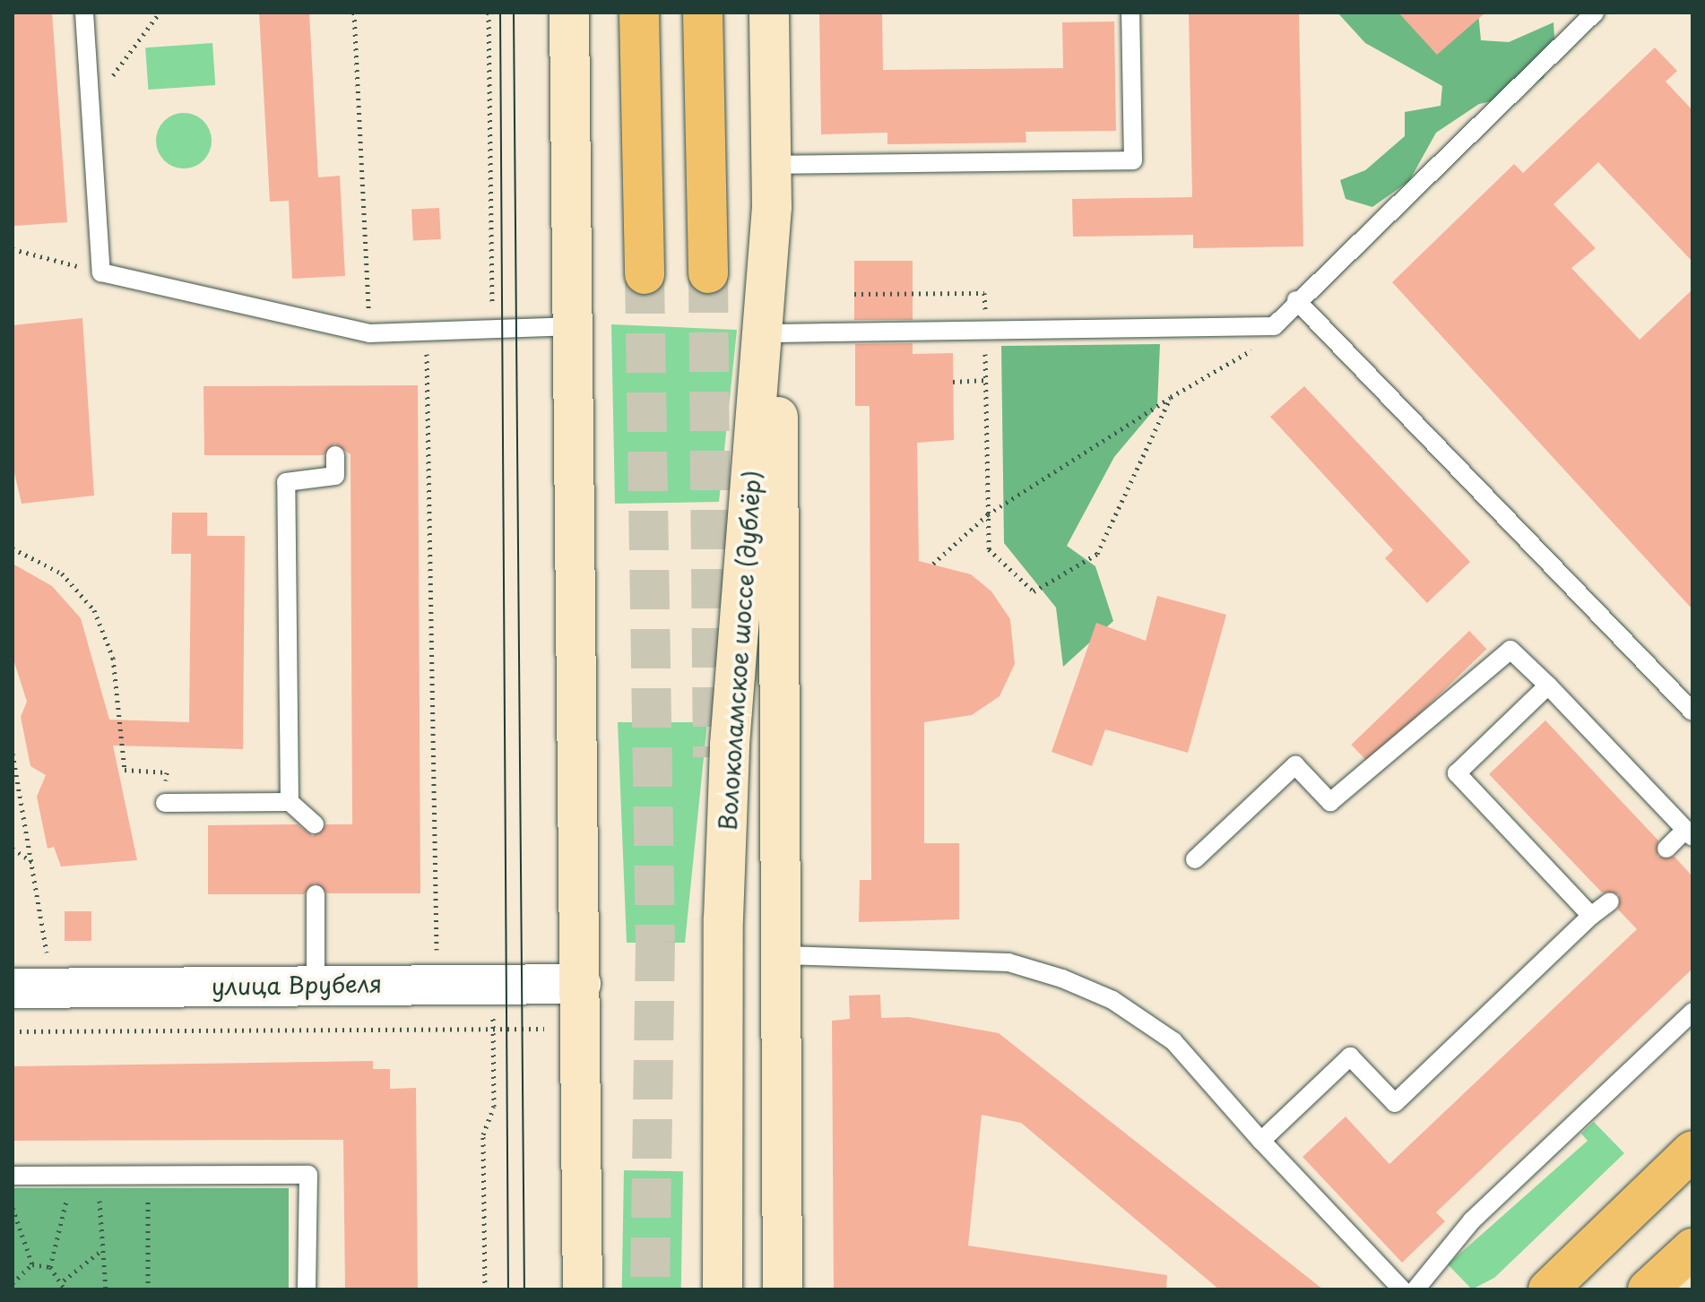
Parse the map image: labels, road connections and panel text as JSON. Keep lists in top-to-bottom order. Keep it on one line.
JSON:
{"streets":{"main road":["Волоколамское шоссе (дублёр)"],"street":["улица Врубеля"]}}
